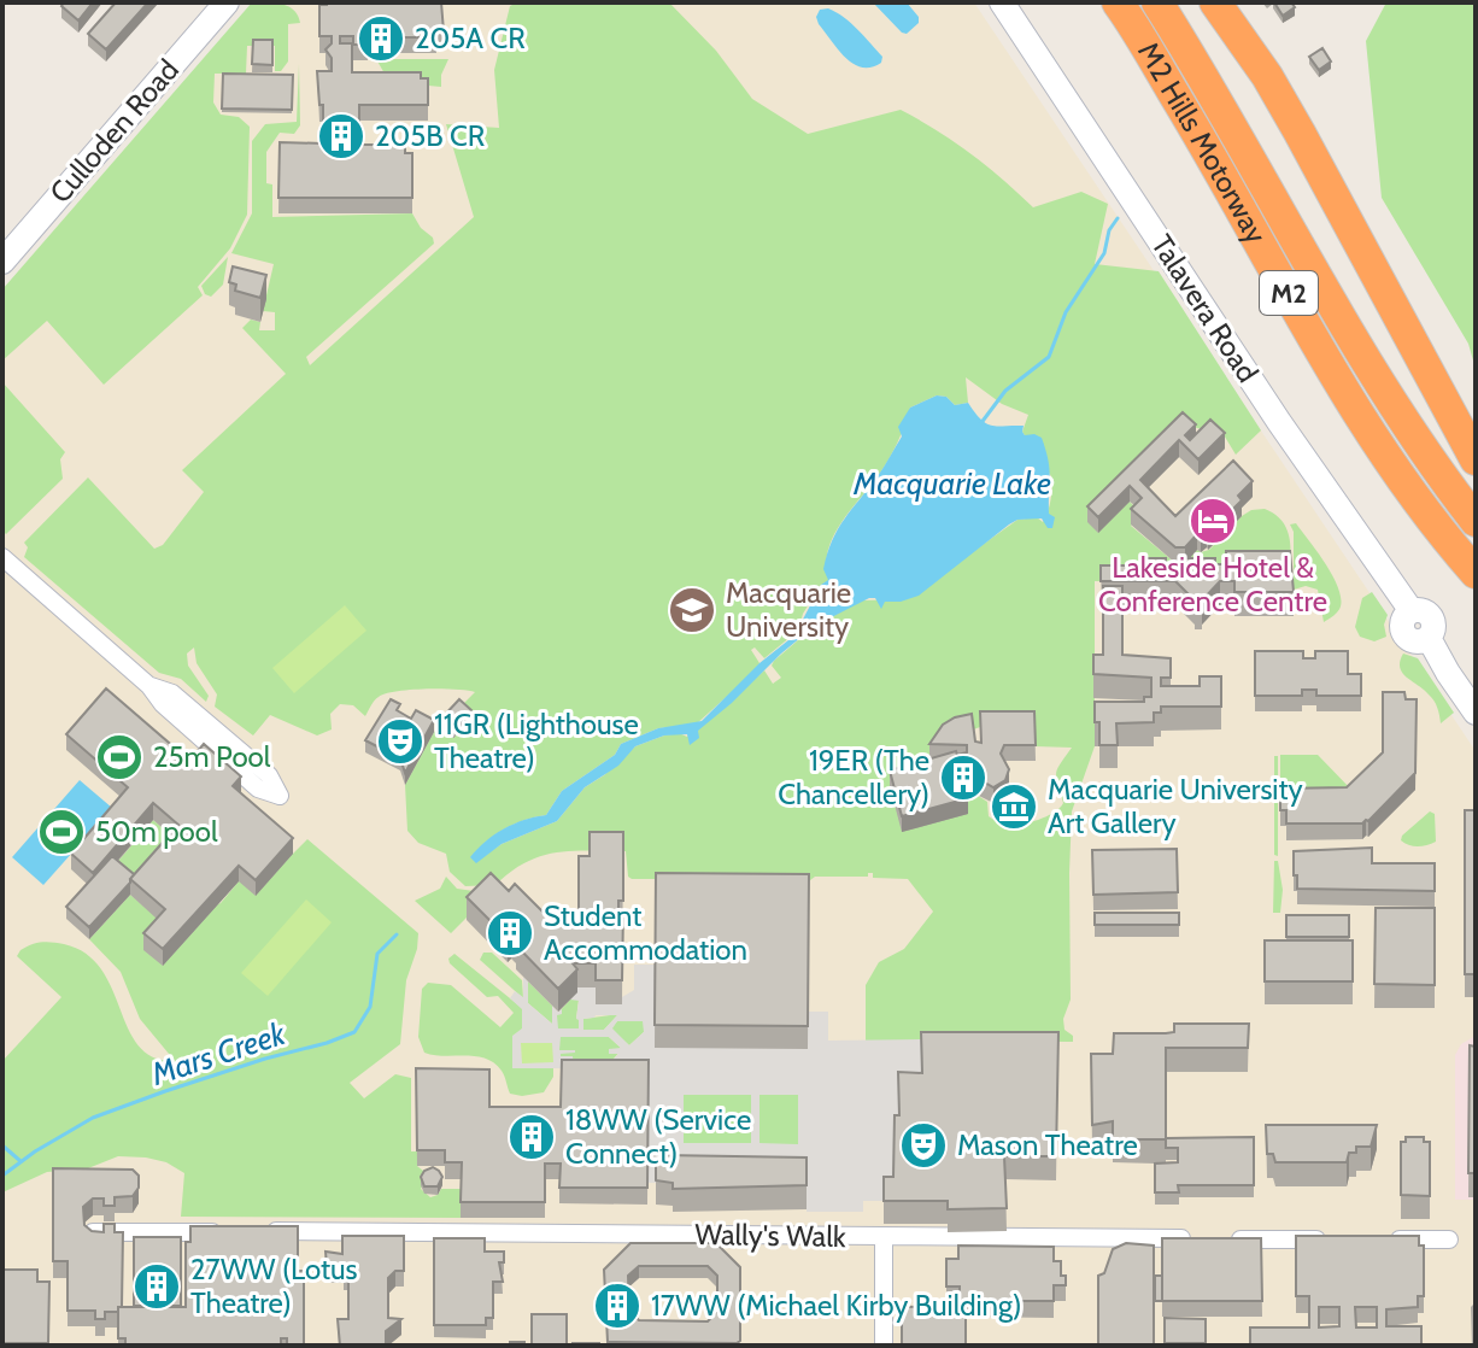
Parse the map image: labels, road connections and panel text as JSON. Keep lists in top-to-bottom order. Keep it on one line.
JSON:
{"streets":{"highway":["M2 Hills Motorway","M2"],"street":["Culloden Road","Talavera Road","Wally's Walk"]},"water":["Macquarie Lake","Mars Creek"],"places":{"building":["205A CR","205B CR","19ER (The Chancellery)","Student Accommodation","18WW (Service Connect)","27WW (Lotus Theatre)","17WW (Michael Kirby Building)"],"hotel":["Lakeside Hotel & Conference Centre"],"school or university":["Macquarie University"],"theatre":["11GR (Lighthouse Theatre)","Mason Theatre"],"sports":["25m Pool","50m pool"],"museum":["Macquarie University Art Gallery"]}}
